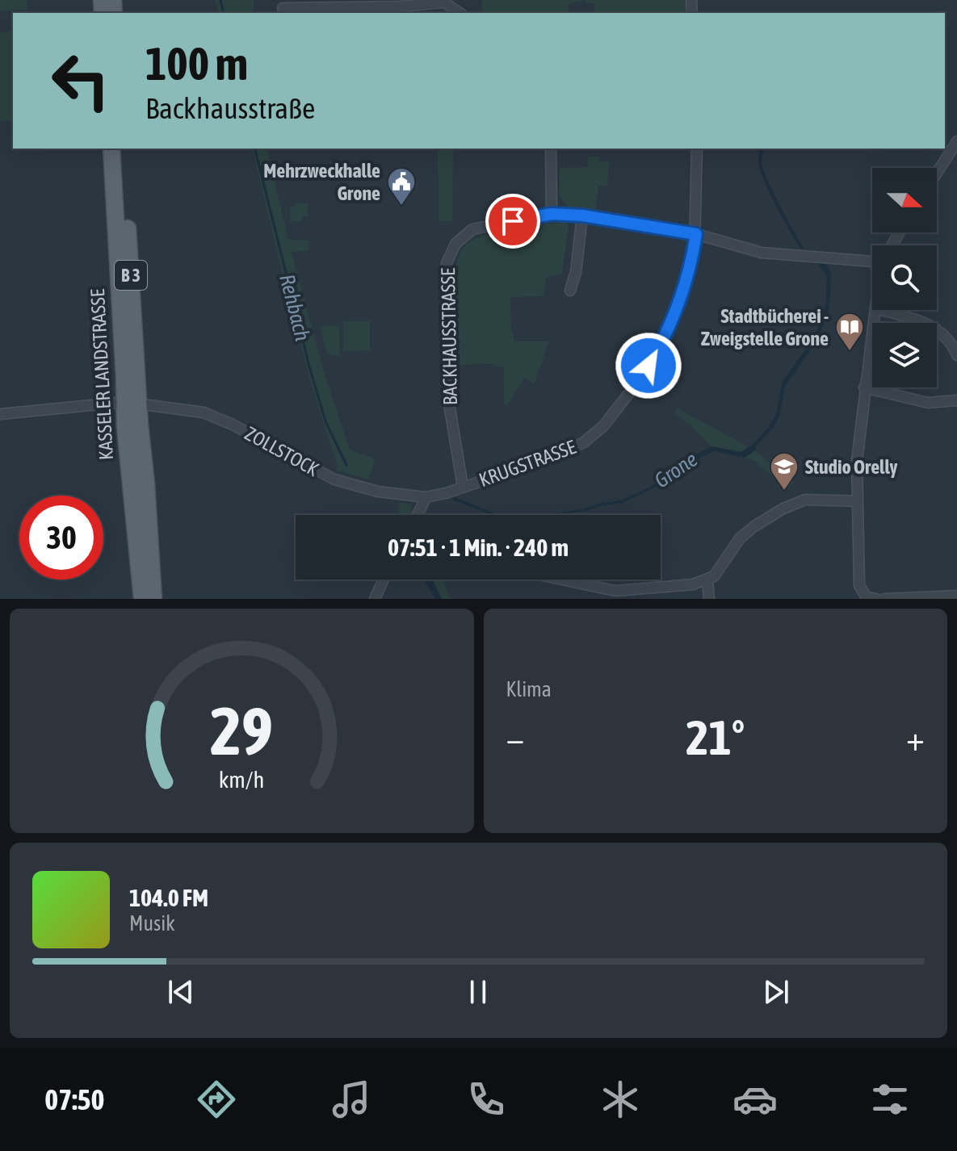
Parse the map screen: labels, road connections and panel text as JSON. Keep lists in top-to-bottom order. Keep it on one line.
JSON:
{"streets":{"main road":["B 3","KASSELER LANDSTRASSE"],"street":["BACKHAUSSTRASSE","ZOLLSTOCK","KRUGSTRASSE"]},"crossings":[["BACKHAUSSTRASSE","KRUGSTRASSE"],["KASSELER LANDSTRASSE","ZOLLSTOCK"],["ZOLLSTOCK","KRUGSTRASSE"]],"water":["Rehbach","Grone"],"places":{"public building":["Mehrzweckhalle Grone"],"library":["Stadtbücherei - Zweigstelle Grone"],"school or university":["Studio Orelly"]},"north":"right","page":{"turn":["100 m","Backhausstraße"],"limit":"30","trip":"07:51 · 1 Min. · 240 m","tile":"Klima","heat":["−","21°","+"],"song":["104.0 FM","Musik"],"tabs":"07:50","gauge":["29","km/h"]}}
